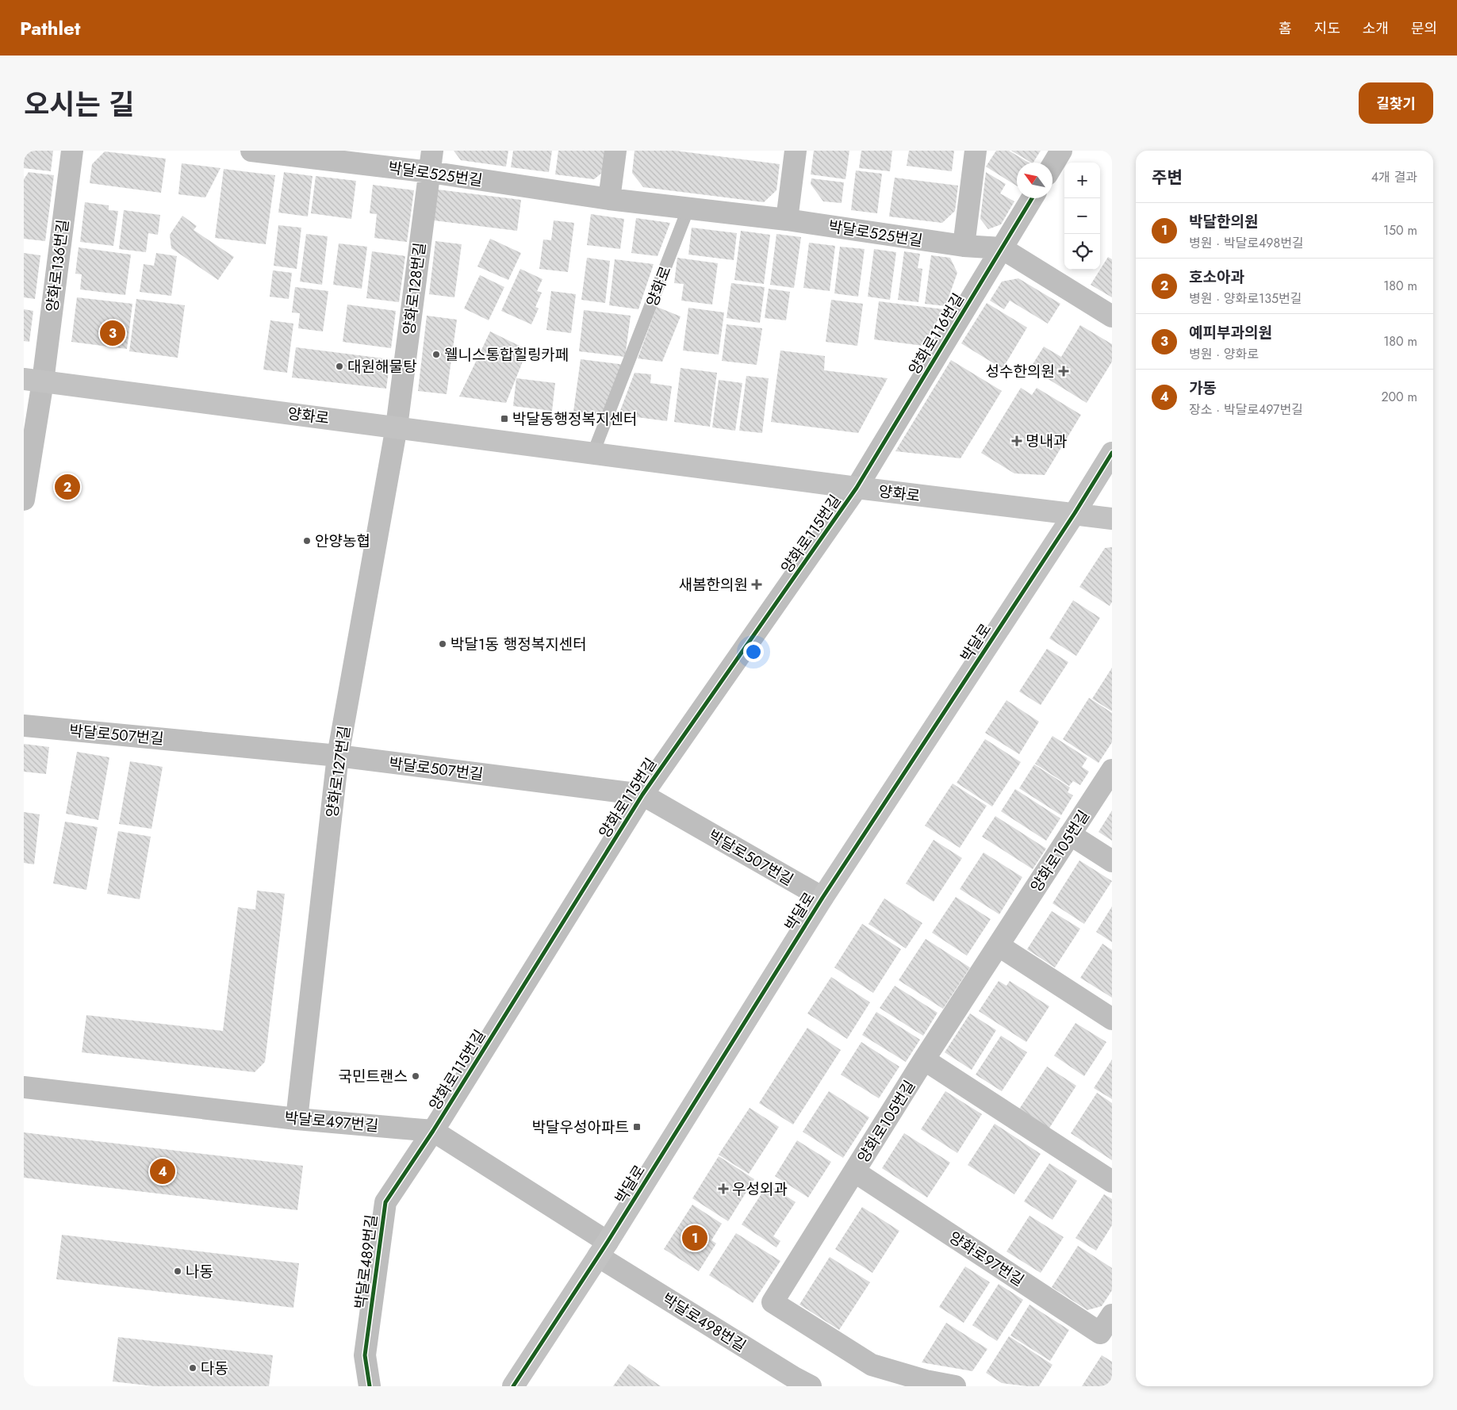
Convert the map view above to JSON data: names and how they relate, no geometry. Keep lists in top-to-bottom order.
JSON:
{
  "streets": {
    "street": [
      "박달로525번길",
      "양화로136번길",
      "양화로",
      "양화로128번길",
      "양화로116번길",
      "양화로115번길",
      "박달로",
      "박달로507번길",
      "양화로127번길",
      "양화로105번길",
      "박달로497번길",
      "양화로97번길",
      "박달로489번길",
      "박달로498번길"
    ]
  },
  "crossings": [
    ["박달로525번길", "양화로"],
    ["박달로525번길", "양화로128번길"],
    ["박달로525번길", "양화로116번길"],
    ["양화로136번길", "양화로"],
    ["양화로", "양화로128번길"],
    ["양화로", "양화로116번길"],
    ["양화로", "양화로115번길"],
    ["양화로", "박달로"],
    ["양화로", "양화로127번길"],
    ["양화로128번길", "양화로127번길"],
    ["양화로116번길", "양화로115번길"],
    ["양화로115번길", "박달로507번길"],
    ["양화로115번길", "박달로497번길"],
    ["양화로115번길", "박달로489번길"],
    ["박달로", "박달로507번길"],
    ["박달로", "박달로497번길"],
    ["박달로", "박달로498번길"],
    ["박달로507번길", "양화로127번길"],
    ["양화로127번길", "박달로497번길"],
    ["양화로105번길", "양화로97번길"],
    ["박달로497번길", "박달로489번길"],
    ["박달로497번길", "박달로498번길"]
  ],
  "places": {
    "other": [
      "웰니스통합힐링카페",
      "대원해물탕",
      "안양농협",
      "박달1동 행정복지센터",
      "국민트랜스",
      "나동",
      "다동"
    ],
    "health": [
      "성수한의원",
      "명내과",
      "새봄한의원",
      "우성외과"
    ],
    "transit": ["박달동행정복지센터", "박달우성아파트"]
  },
  "north": "top left",
  "page": {
    "header": "Pathlet",
    "nav": [
      "홈",
      "지도",
      "소개",
      "문의"
    ],
    "title": "오시는 길",
    "buttons": "길찾기",
    "heading": ["주변", "4개 결과"],
    "map_buttons": ["+", "−"],
    "list": [
      {
        "mark": "1",
        "name": "박달한의원",
        "note": "병원 · 박달로498번길",
        "value": "150 m"
      },
      {
        "mark": "2",
        "name": "호소아과",
        "note": "병원 · 양화로135번길",
        "value": "180 m"
      },
      {
        "mark": "3",
        "name": "예피부과의원",
        "note": "병원 · 양화로",
        "value": "180 m"
      },
      {
        "mark": "4",
        "name": "가동",
        "note": "장소 · 박달로497번길",
        "value": "200 m"
      }
    ],
    "pins": [
      "3",
      "2",
      "4",
      "1"
    ]
  }
}
